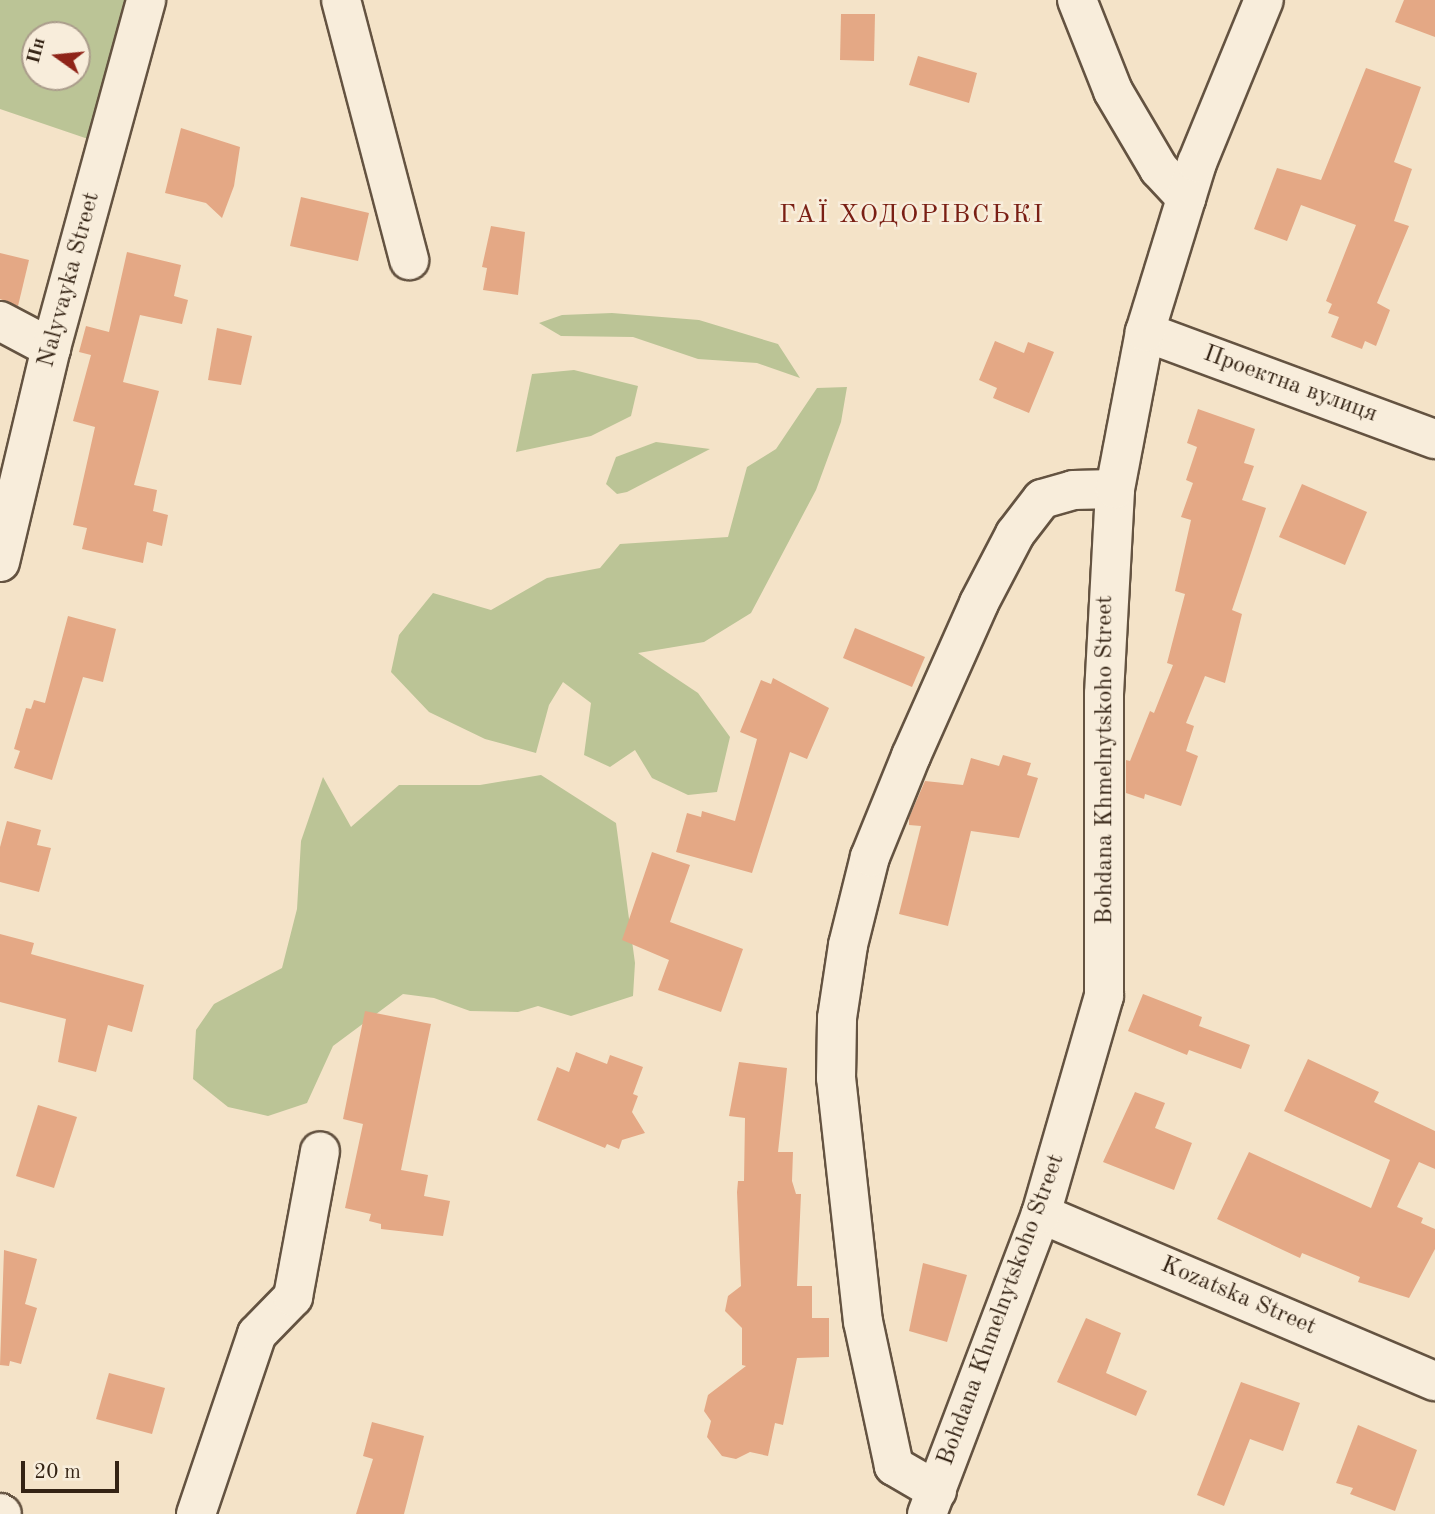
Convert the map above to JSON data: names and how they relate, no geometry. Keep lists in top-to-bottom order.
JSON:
{
  "streets": {
    "street": [
      "Nalyvayka Street",
      "Проектна вулиця",
      "Bohdana Khmelnytskoho Street",
      "Kozatska Street"
    ]
  },
  "crossings": [
    ["Проектна вулиця", "Bohdana Khmelnytskoho Street"],
    ["Bohdana Khmelnytskoho Street", "Kozatska Street"]
  ],
  "districts": ["ГАЇ ХОДОРІВСЬКІ"],
  "scale_bar": "20 m",
  "north": "left"
}
